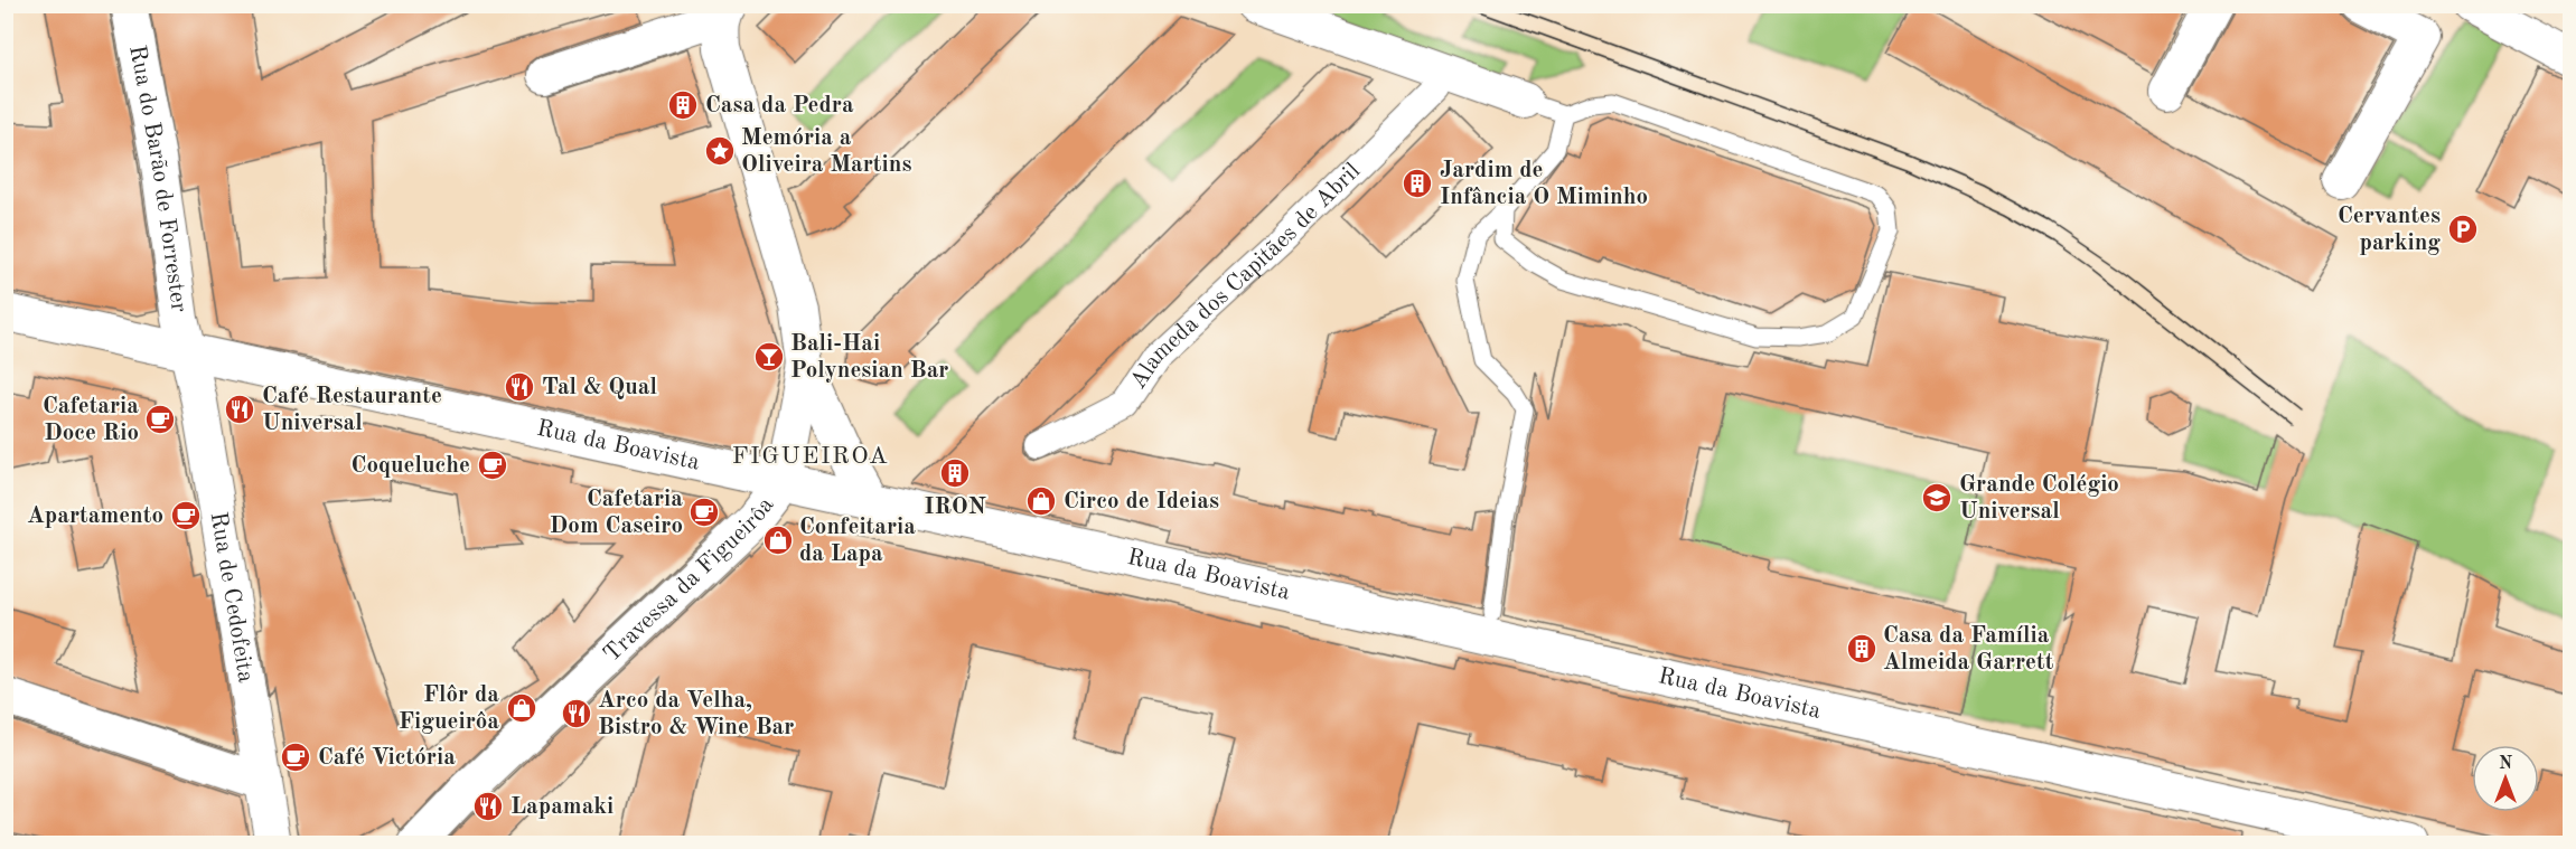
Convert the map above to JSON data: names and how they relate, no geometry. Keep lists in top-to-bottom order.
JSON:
{
  "streets": {
    "main road": ["Rua da Boavista"],
    "street": [
      "Rua do Barão de Forrester",
      "Alameda dos Capitães de Abril",
      "Travessa da Figueirôa",
      "Rua de Cedofeita"
    ]
  },
  "crossings": [
    ["Rua do Barão de Forrester", "Rua da Boavista"],
    ["Rua do Barão de Forrester", "Rua de Cedofeita"],
    ["Rua da Boavista", "Travessa da Figueirôa"],
    ["Rua da Boavista", "Rua de Cedofeita"]
  ],
  "districts": ["FIGUEIROA"],
  "places": {
    "building": [
      "Casa da Pedra",
      "Jardim de Infância O Miminho",
      "IRON",
      "Casa da Família Almeida Garrett"
    ],
    "place": ["Memória a Oliveira Martins"],
    "parking": ["Cervantes parking"],
    "bar": ["Bali-Hai Polynesian Bar"],
    "restaurant": [
      "Tal & Qual",
      "Café Restaurante Universal",
      "Arco da Velha, Bistro & Wine Bar",
      "Lapamaki"
    ],
    "cafe": [
      "Cafetaria Doce Rio",
      "Coqueluche",
      "Cafetaria Dom Caseiro",
      "Apartamento",
      "Café Victória"
    ],
    "school or university": ["Grande Colégio Universal"],
    "shop": ["Circo de Ideias", "Confeitaria da Lapa", "Flôr da Figueirôa"]
  },
  "north": "top"
}
